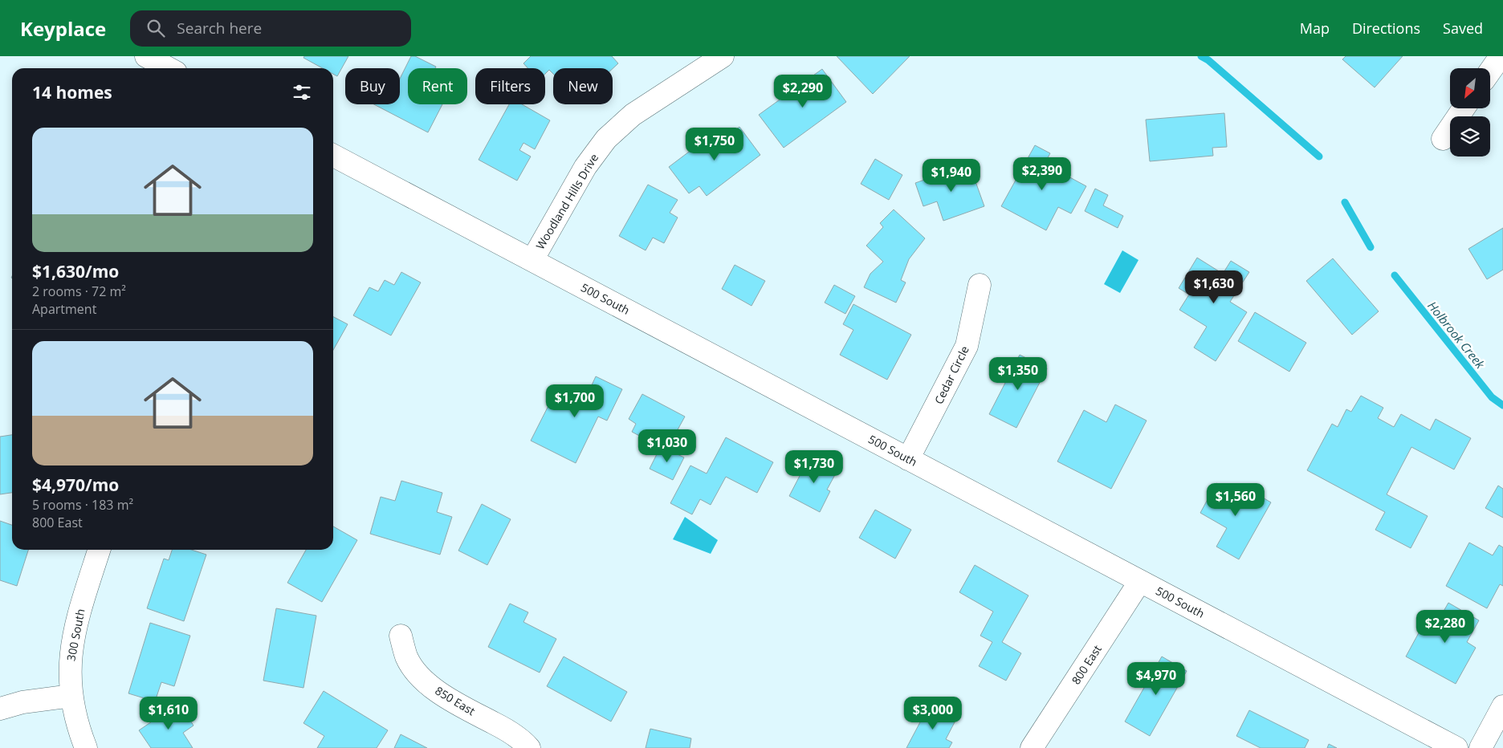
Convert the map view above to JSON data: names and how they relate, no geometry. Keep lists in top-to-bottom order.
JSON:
{
  "streets": {
    "street": [
      "Woodland Hills Drive",
      "500 South",
      "Cedar Circle",
      "300 South",
      "800 East",
      "850 East"
    ]
  },
  "crossings": [
    ["Woodland Hills Drive", "500 South"],
    ["500 South", "Cedar Circle"],
    ["500 South", "800 East"]
  ],
  "water": ["Holbrook Creek"],
  "north": "bottom left",
  "page": {
    "header": "Keyplace",
    "search": "Search here",
    "nav": ["Map", "Directions", "Saved"],
    "chip": [
      "Buy",
      "Rent",
      "Filters",
      "New"
    ],
    "heading": "14 homes",
    "price": [
      "$2,290",
      "$1,750",
      "$2,390",
      "$1,940",
      "$1,630",
      "$1,350",
      "$1,700",
      "$1,030",
      "$1,730",
      "$1,560",
      "$2,280",
      "$4,970",
      "$1,610",
      "$3,000"
    ],
    "list": [
      {
        "name": "$1,630/mo",
        "note": "2 rooms · 72 m² · Apartment"
      },
      {
        "name": "$4,970/mo",
        "note": "5 rooms · 183 m² · 800 East"
      }
    ]
  }
}
